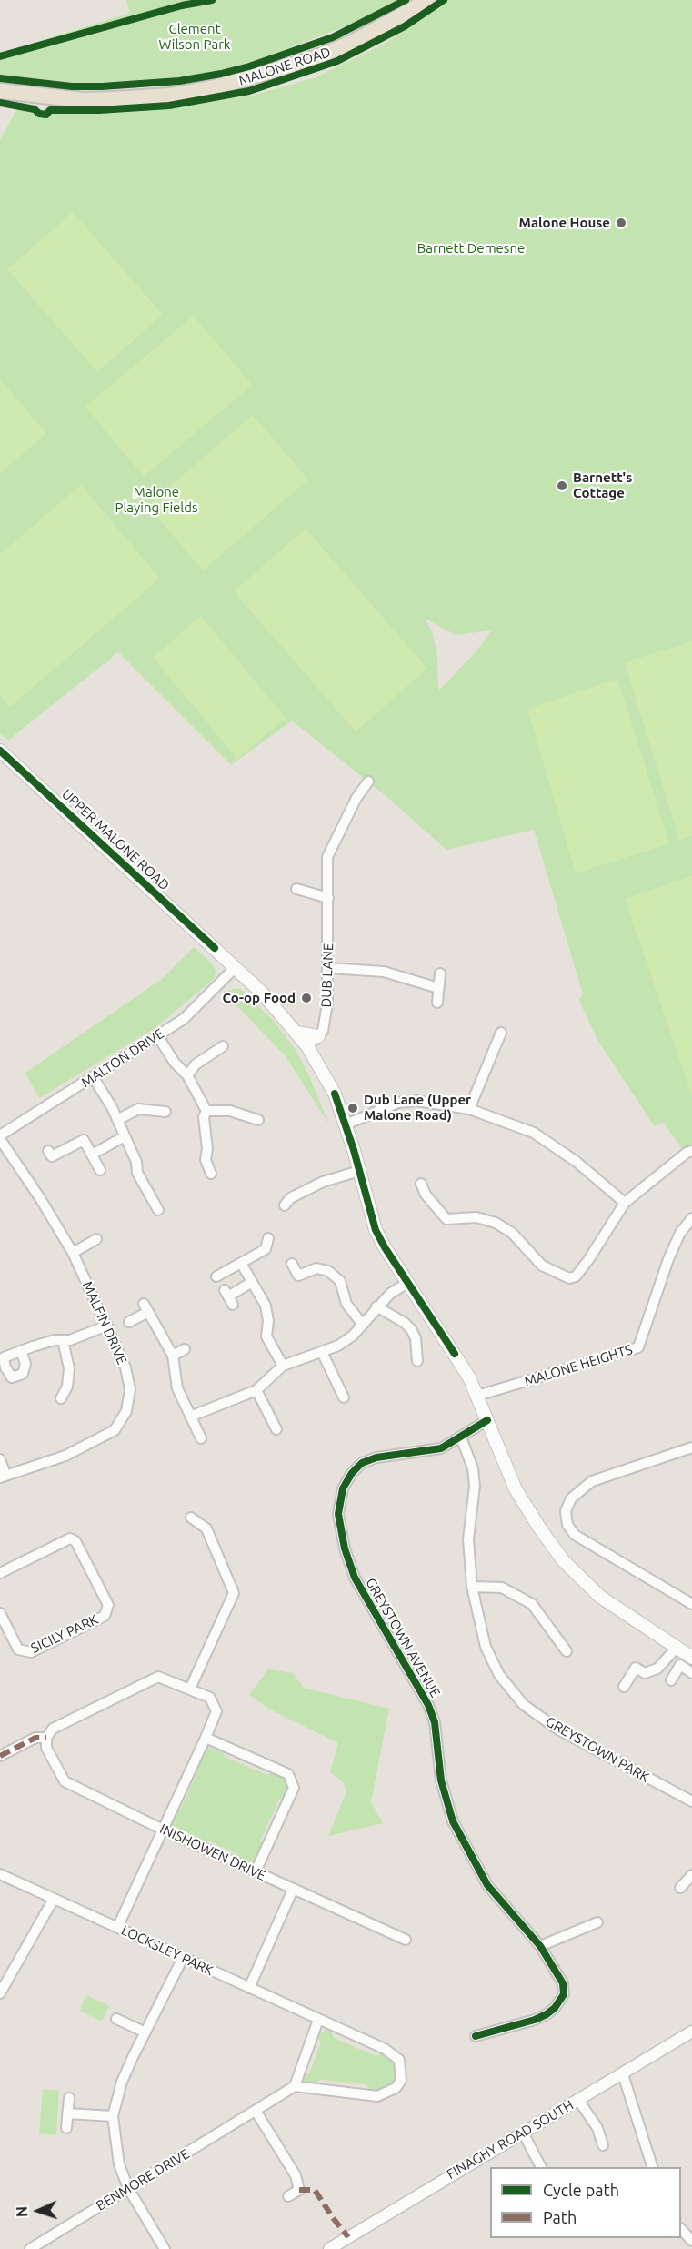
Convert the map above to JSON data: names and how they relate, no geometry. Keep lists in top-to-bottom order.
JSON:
{
  "streets": {
    "highway": ["MALONE ROAD"],
    "main road": ["UPPER MALONE ROAD"],
    "street": [
      "DUB LANE",
      "MALTON DRIVE",
      "MALFIN DRIVE",
      "MALONE HEIGHTS",
      "SICILY PARK",
      "GREYSTOWN AVENUE",
      "GREYSTOWN PARK",
      "INISHOWEN DRIVE",
      "LOCKSLEY PARK",
      "FINAGHY ROAD SOUTH",
      "BENMORE DRIVE"
    ]
  },
  "crossings": [
    ["UPPER MALONE ROAD", "DUB LANE"],
    ["UPPER MALONE ROAD", "MALTON DRIVE"],
    ["UPPER MALONE ROAD", "MALONE HEIGHTS"],
    ["UPPER MALONE ROAD", "GREYSTOWN AVENUE"],
    ["MALTON DRIVE", "MALFIN DRIVE"],
    ["GREYSTOWN AVENUE", "GREYSTOWN PARK"],
    ["LOCKSLEY PARK", "BENMORE DRIVE"]
  ],
  "parks": ["Clement Wilson Park", "Barnett Demesne", "Malone Playing Fields"],
  "places": [
    "Malone House",
    "Barnett's Cottage",
    "Co-op Food",
    "Dub Lane (Upper Malone Road)"
  ],
  "legend": ["Cycle path", "Path"],
  "north": "left"
}
